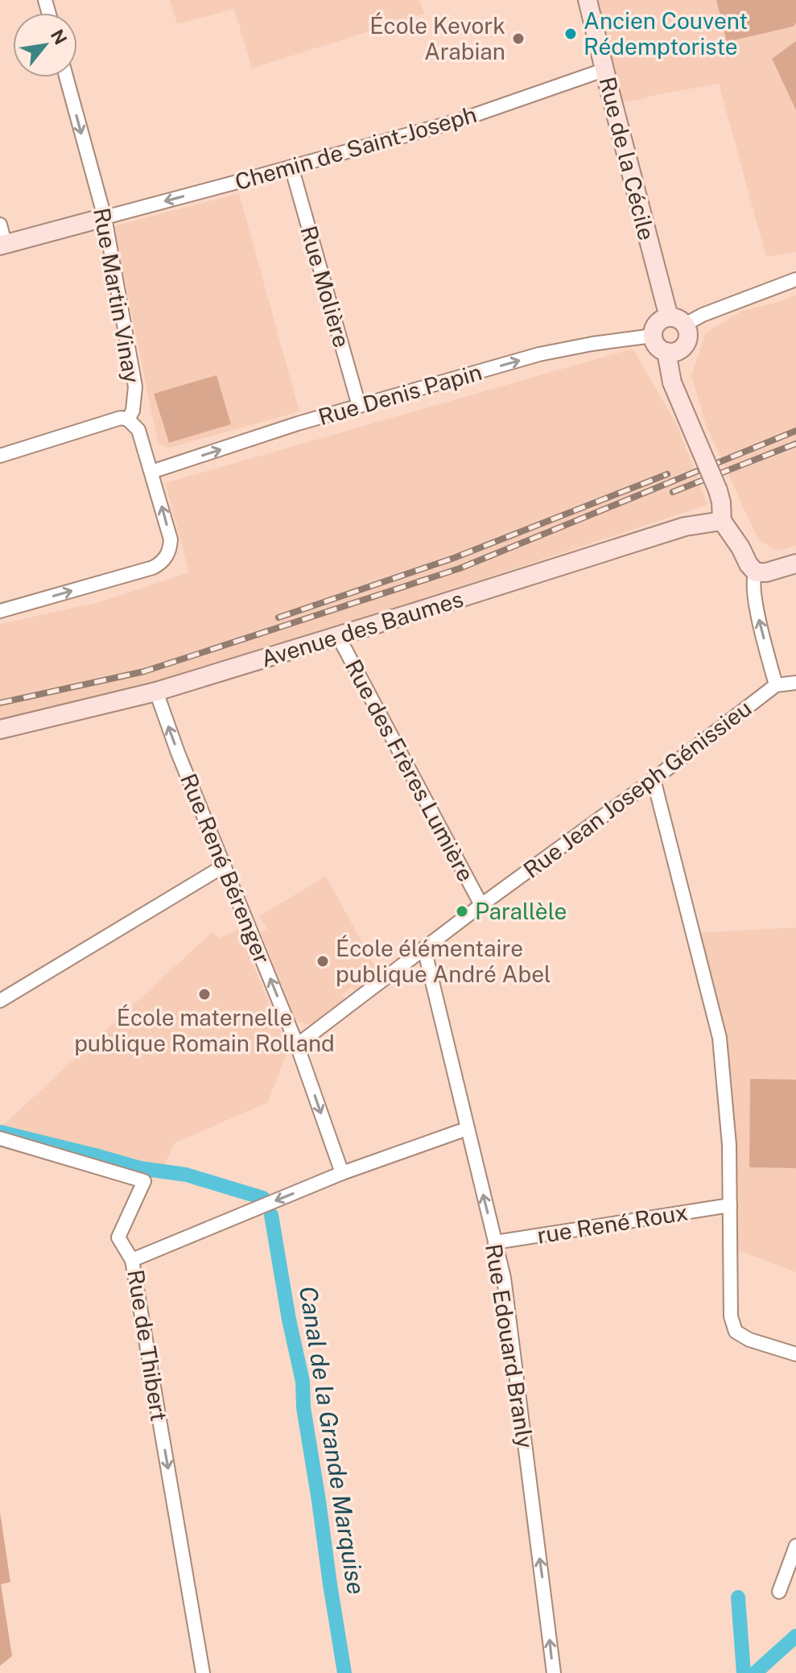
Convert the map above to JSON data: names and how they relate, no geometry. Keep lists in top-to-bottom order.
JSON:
{
  "streets": {
    "street": [
      "Chemin de Saint-Joseph",
      "Rue de la Cécile",
      "Rue Molière",
      "Rue Martin Vinay",
      "Rue Denis Papin",
      "Avenue des Baumes",
      "Rue des Frères Lumière",
      "Rue Jean Joseph Génissieu",
      "Rue René Bérenger",
      "rue René Roux",
      "Rue de Thibert",
      "Rue Edouard Branly"
    ]
  },
  "crossings": [
    ["Chemin de Saint-Joseph", "Rue de la Cécile"],
    ["Chemin de Saint-Joseph", "Rue Molière"],
    ["Chemin de Saint-Joseph", "Rue Martin Vinay"],
    ["Rue de la Cécile", "Rue Denis Papin"],
    ["Rue Molière", "Rue Denis Papin"],
    ["Avenue des Baumes", "Rue des Frères Lumière"],
    ["Avenue des Baumes", "Rue René Bérenger"],
    ["Rue des Frères Lumière", "Rue Jean Joseph Génissieu"],
    ["Rue Jean Joseph Génissieu", "Rue René Bérenger"],
    ["Rue Jean Joseph Génissieu", "Rue Edouard Branly"],
    ["rue René Roux", "Rue Edouard Branly"],
    ["Rue de Thibert", "Rue Edouard Branly"]
  ],
  "one_way": [
    "Chemin de Saint-Joseph",
    "Rue Martin Vinay",
    "Rue Denis Papin",
    "Rue René Bérenger",
    "Rue de Thibert",
    "Rue Edouard Branly"
  ],
  "water": ["Canal de la Grande Marquise"],
  "places": [
    "Ancien Couvent Rédemptoriste",
    "École Kevork Arabian",
    "Parallèle",
    "École élémentaire publique André Abel",
    "École maternelle publique Romain Rolland"
  ],
  "north": "top right"
}
